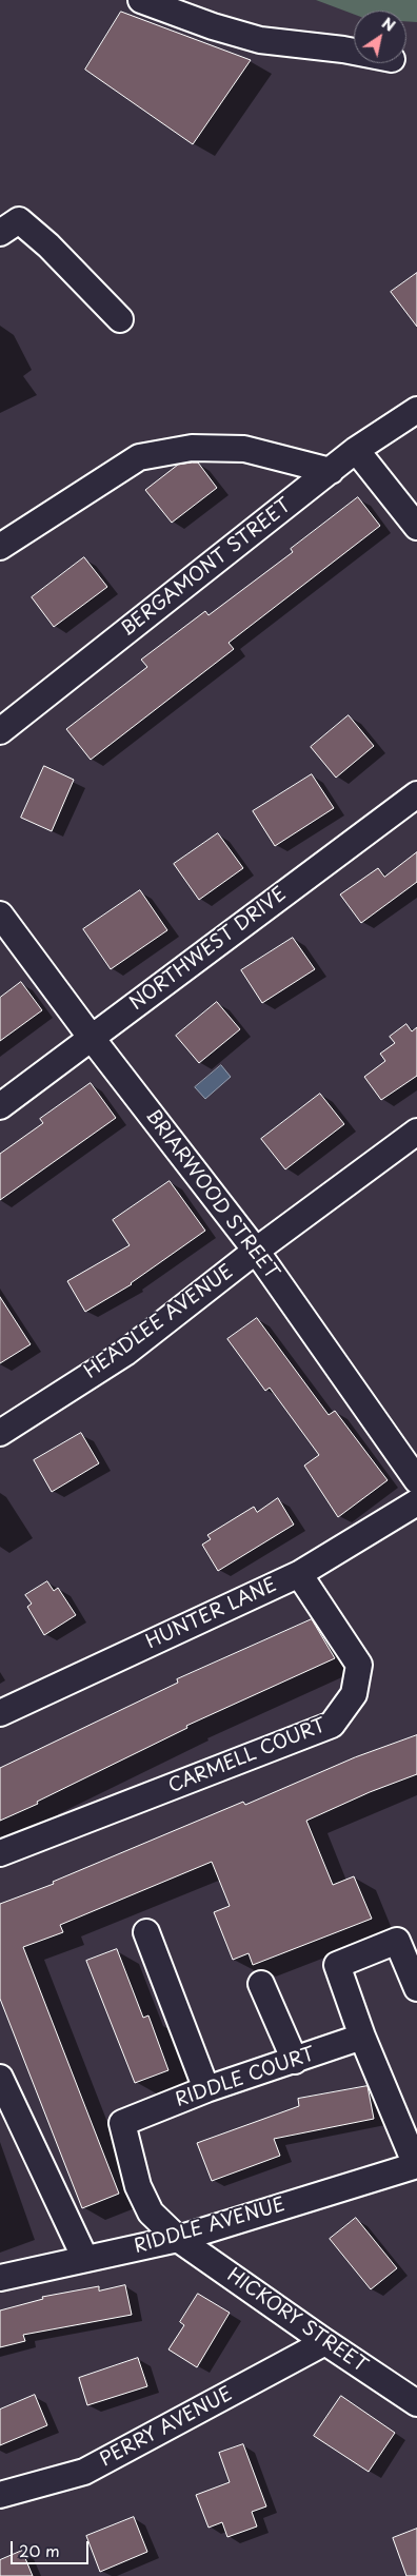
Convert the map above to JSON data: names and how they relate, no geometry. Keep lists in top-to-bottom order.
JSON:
{
  "streets": {
    "street": [
      "BERGAMONT STREET",
      "NORTHWEST DRIVE",
      "BRIARWOOD STREET",
      "HEADLEE AVENUE",
      "HUNTER LANE",
      "CARMELL COURT",
      "RIDDLE COURT",
      "RIDDLE AVENUE",
      "HICKORY STREET",
      "PERRY AVENUE"
    ]
  },
  "crossings": [
    ["NORTHWEST DRIVE", "BRIARWOOD STREET"],
    ["BRIARWOOD STREET", "HEADLEE AVENUE"],
    ["HUNTER LANE", "CARMELL COURT"],
    ["RIDDLE COURT", "RIDDLE AVENUE"],
    ["RIDDLE COURT", "HICKORY STREET"],
    ["RIDDLE AVENUE", "HICKORY STREET"],
    ["HICKORY STREET", "PERRY AVENUE"]
  ],
  "scale_bar": "20 m",
  "north": "top right"
}
